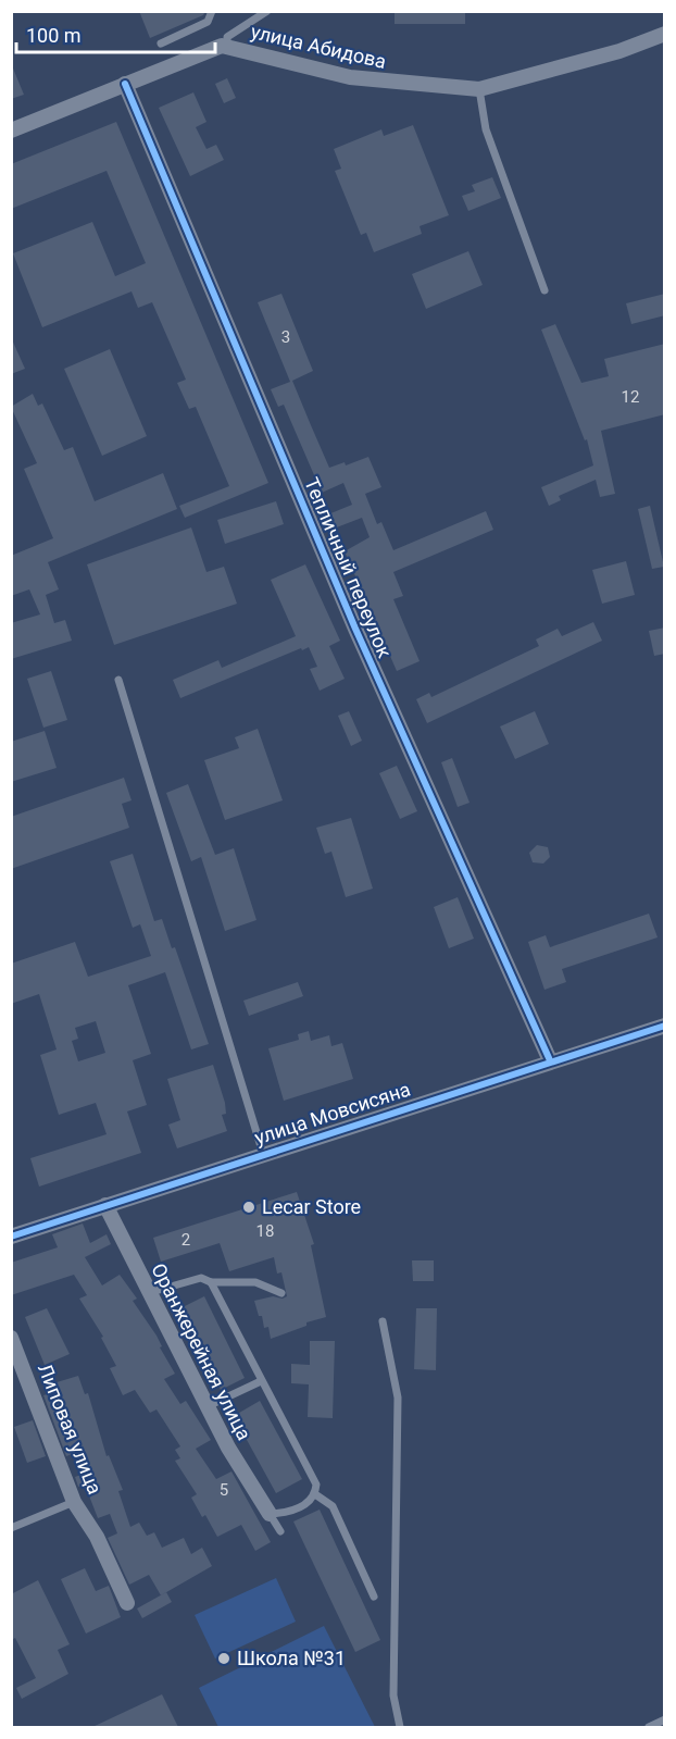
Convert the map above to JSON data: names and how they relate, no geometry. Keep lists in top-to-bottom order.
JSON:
{
  "streets": {
    "street": [
      "улица Абидова",
      "Тепличный переулок",
      "улица Мовсисяна",
      "Оранжерейная улица",
      "Липовая улица"
    ]
  },
  "crossings": [
    ["улица Абидова", "Тепличный переулок"],
    ["Тепличный переулок", "улица Мовсисяна"],
    ["улица Мовсисяна", "Оранжерейная улица"]
  ],
  "places": ["Lecar Store", "Школа №31"],
  "house_numbers": [
    "3",
    "12",
    "18",
    "2",
    "5"
  ],
  "scale_bar": "100 m"
}
